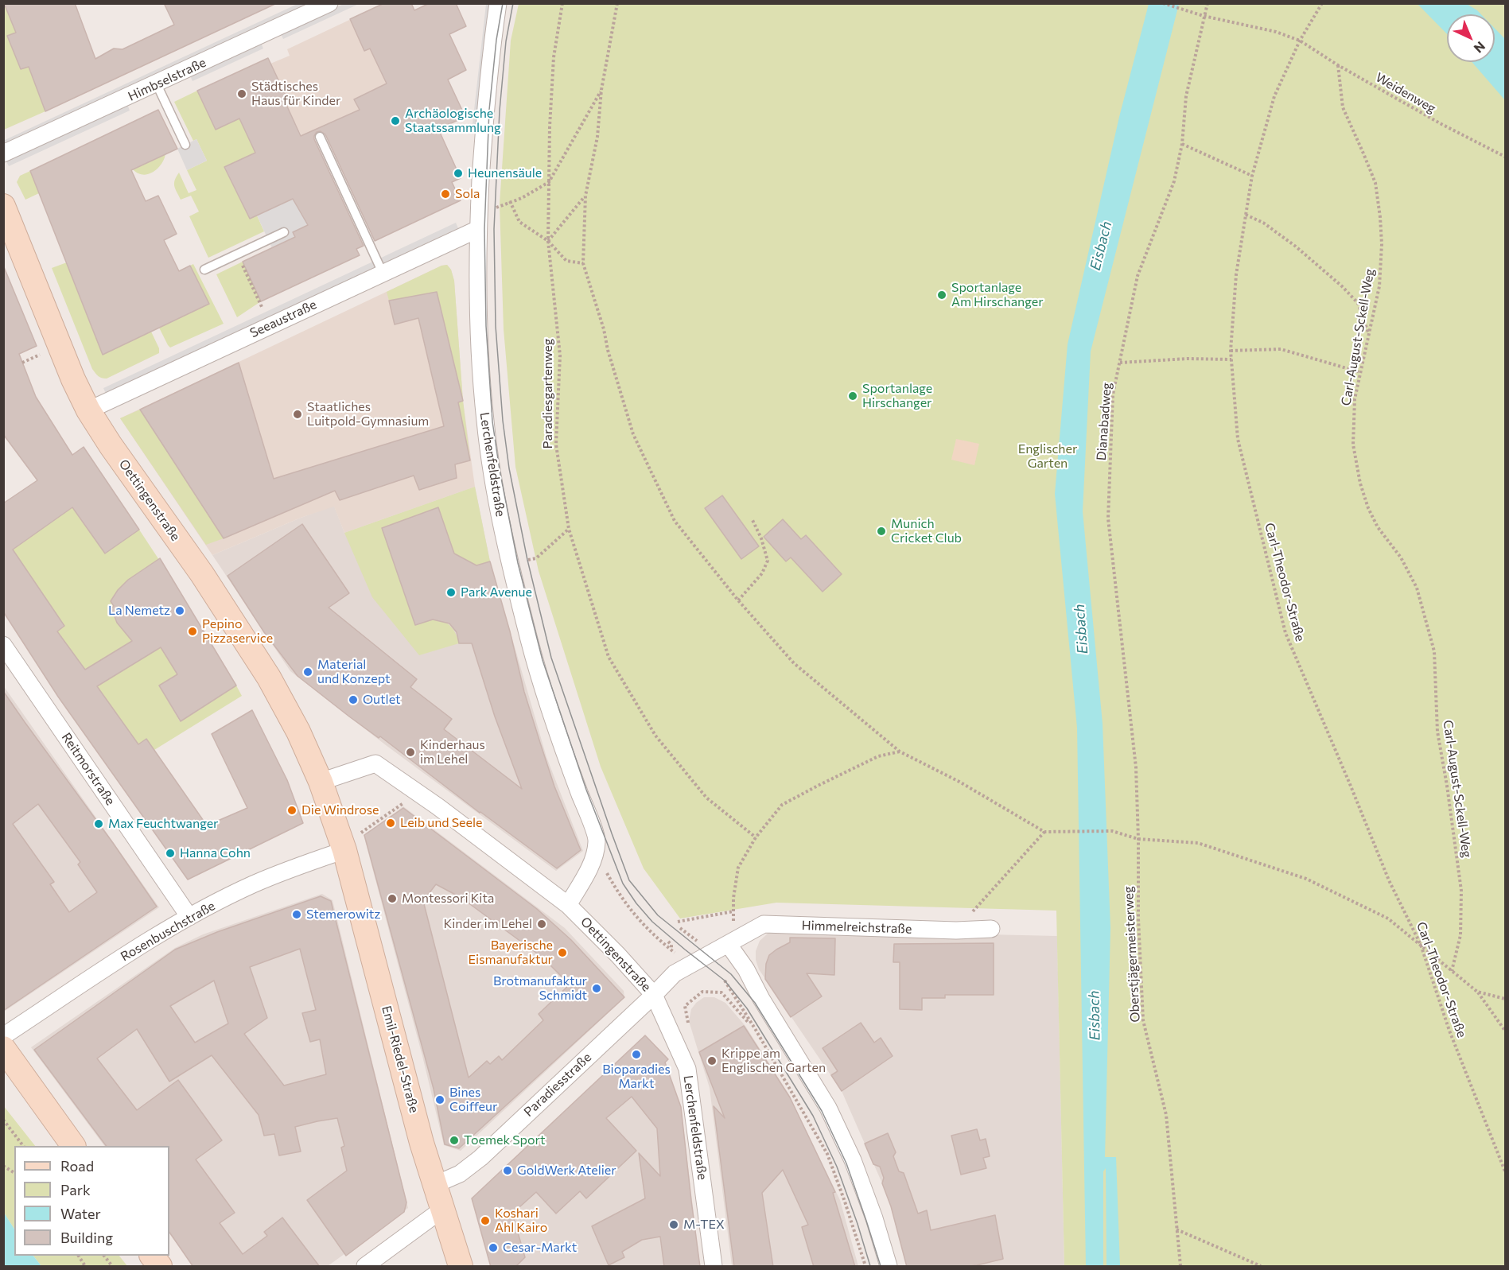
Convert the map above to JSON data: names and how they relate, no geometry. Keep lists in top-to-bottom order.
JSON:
{
  "streets": {
    "main road": ["Oettingenstraße", "Emil-Riedel-Straße"],
    "street": [
      "Himbselstraße",
      "Seeaustraße",
      "Lerchenfeldstraße",
      "Reitmorstraße",
      "Himmelreichstraße",
      "Rosenbuschstraße",
      "Paradiesstraße"
    ],
    "path": [
      "Weidenweg",
      "Carl-August-Sckell-Weg",
      "Paradiesgartenweg",
      "Dianabadweg",
      "Carl-Theodor-Straße",
      "Oberstjägermeisterweg"
    ]
  },
  "crossings": [
    ["Weidenweg", "Carl-August-Sckell-Weg"],
    ["Weidenweg", "Dianabadweg"],
    ["Weidenweg", "Carl-Theodor-Straße"],
    ["Seeaustraße", "Lerchenfeldstraße"],
    ["Seeaustraße", "Oettingenstraße"],
    ["Dianabadweg", "Oberstjägermeisterweg"],
    ["Lerchenfeldstraße", "Oettingenstraße"],
    ["Lerchenfeldstraße", "Paradiesstraße"],
    ["Oettingenstraße", "Himmelreichstraße"],
    ["Oettingenstraße", "Rosenbuschstraße"],
    ["Oettingenstraße", "Emil-Riedel-Straße"],
    ["Oettingenstraße", "Paradiesstraße"],
    ["Reitmorstraße", "Rosenbuschstraße"],
    ["Rosenbuschstraße", "Emil-Riedel-Straße"],
    ["Emil-Riedel-Straße", "Paradiesstraße"]
  ],
  "water": ["Eisbach"],
  "parks": ["Englischer Garten"],
  "places": [
    "Städtisches Haus für Kinder",
    "Archäologische Staatssammlung",
    "Heunensäule",
    "Sola",
    "Sportanlage Am Hirschanger",
    "Sportanlage Hirschanger",
    "Staatliches Luitpold-Gymnasium",
    "Munich Cricket Club",
    "Park Avenue",
    "La Nemetz",
    "Pepino Pizzaservice",
    "Material und Konzept",
    "Outlet",
    "Kinderhaus im Lehel",
    "Die Windrose",
    "Leib und Seele",
    "Max Feuchtwanger",
    "Hanna Cohn",
    "Montessori Kita",
    "Stemerowitz",
    "Kinder im Lehel",
    "Bayerische Eismanufaktur",
    "Brotmanufaktur Schmidt",
    "Bioparadies Markt",
    "Krippe am Englischen Garten",
    "Bines Coiffeur",
    "Toemek Sport",
    "GoldWerk Atelier",
    "Koshari Ahl Kairo",
    "M-TEX",
    "Cesar-Markt"
  ],
  "legend": [
    "Road",
    "Park",
    "Water",
    "Building"
  ],
  "north": "bottom right"
}
